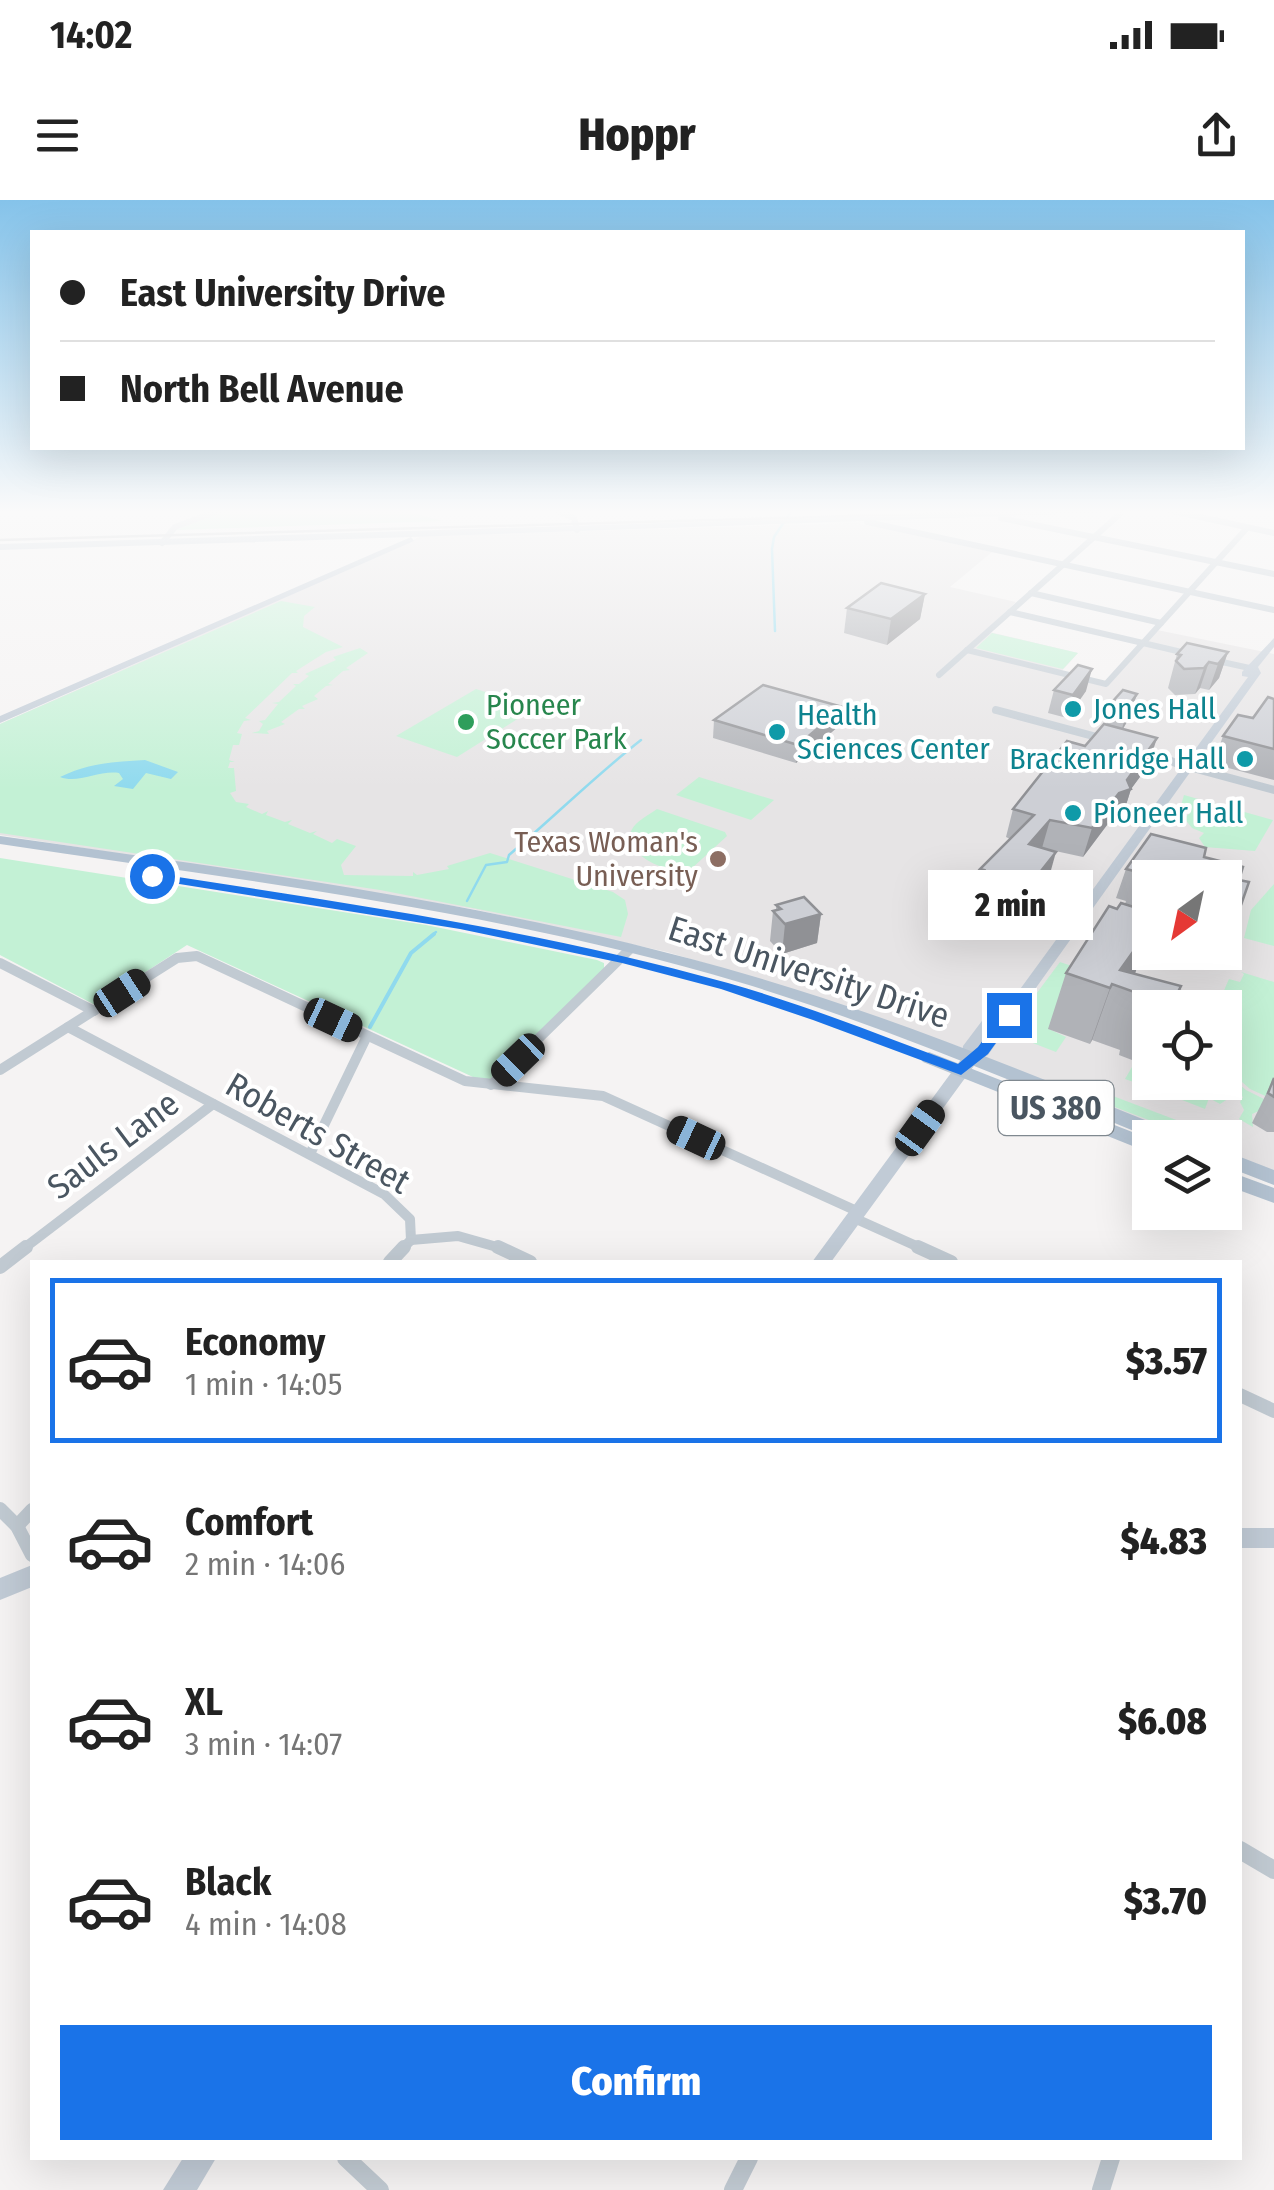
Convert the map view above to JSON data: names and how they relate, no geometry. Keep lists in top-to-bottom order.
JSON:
{
  "streets": {
    "main road": ["East University Drive", "US 380"],
    "street": ["Roberts Street", "Sauls Lane"]
  },
  "crossings": [
    ["Roberts Street", "Sauls Lane"]
  ],
  "places": [
    "Jones Hall",
    "Pioneer Soccer Park",
    "Health Sciences Center",
    "Brackenridge Hall",
    "Pioneer Hall",
    "Texas Woman's University"
  ],
  "north": "bottom left",
  "page": {
    "status": "14:02",
    "header": "Hoppr",
    "banner": ["East University Drive", "North Bell Avenue"],
    "bubble": "2 min",
    "list": [
      {
        "name": "Economy",
        "note": "1 min · 14:05",
        "value": "$3.57"
      },
      {
        "name": "Comfort",
        "note": "2 min · 14:06",
        "value": "$4.83"
      },
      {
        "name": "XL",
        "note": "3 min · 14:07",
        "value": "$6.08"
      },
      {
        "name": "Black",
        "note": "4 min · 14:08",
        "value": "$3.70"
      }
    ],
    "buttons": "Confirm"
  }
}
